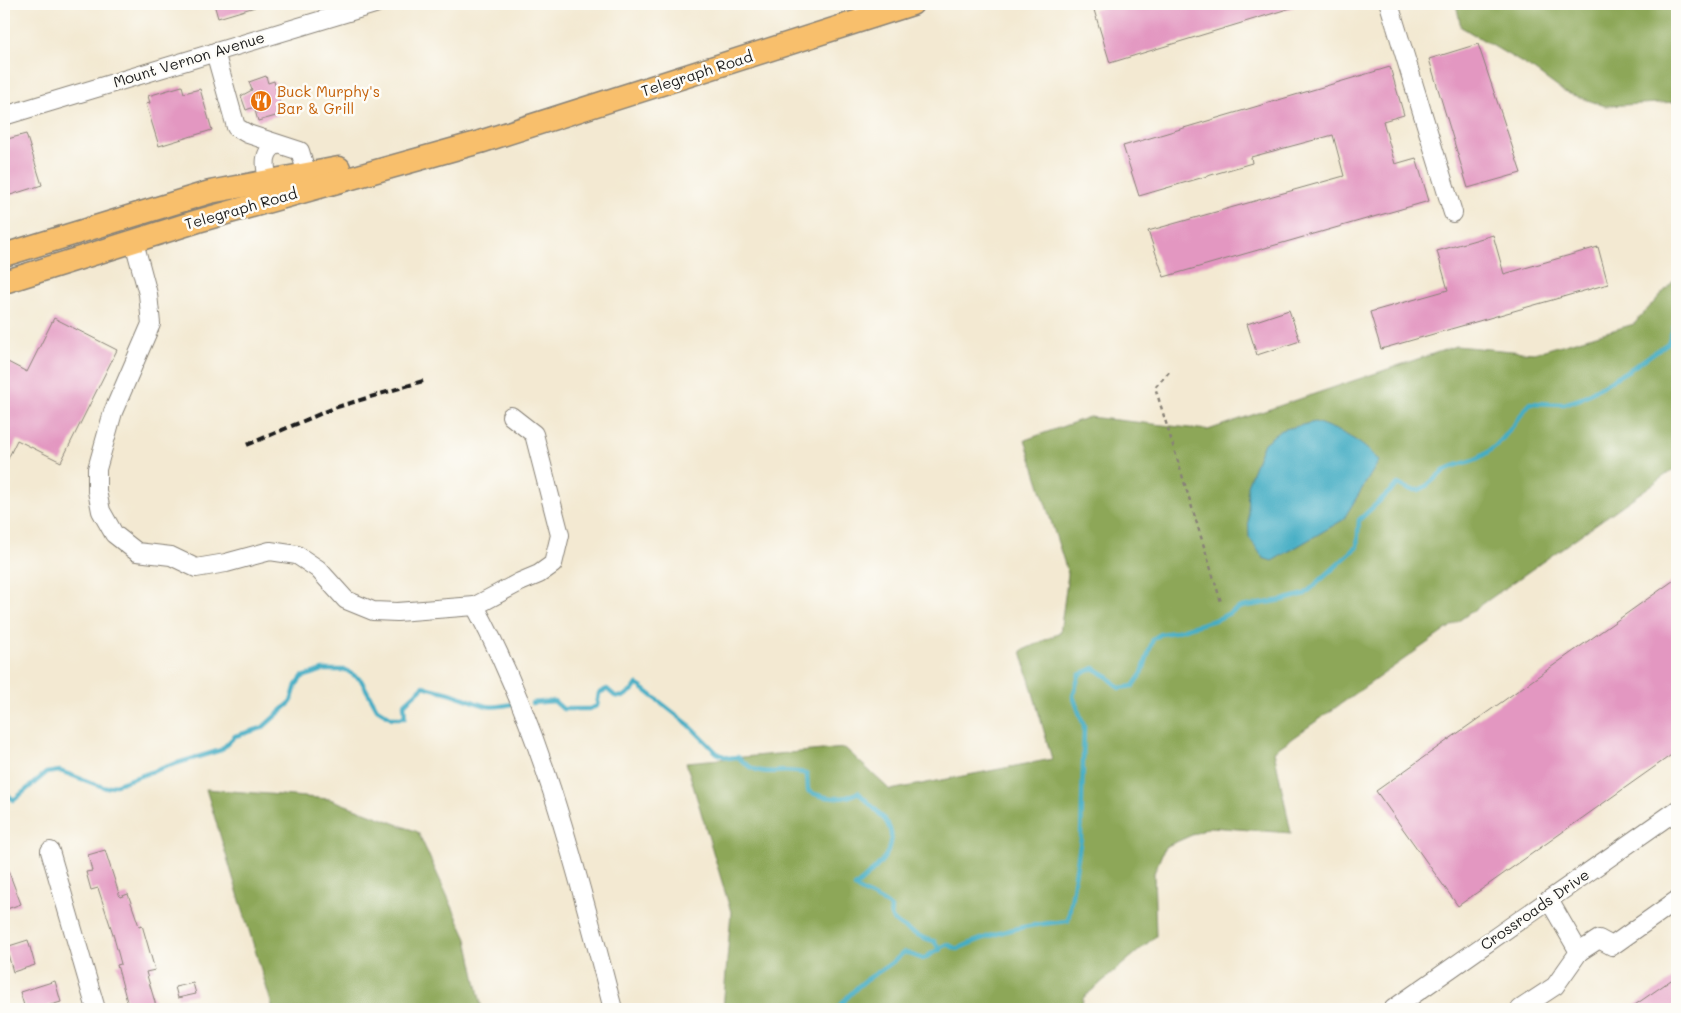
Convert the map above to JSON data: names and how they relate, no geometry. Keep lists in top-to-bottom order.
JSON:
{
  "streets": {
    "main road": ["Telegraph Road"],
    "street": ["Mount Vernon Avenue", "Crossroads Drive"]
  },
  "places": {
    "restaurant": ["Buck Murphy's Bar & Grill"]
  }
}
